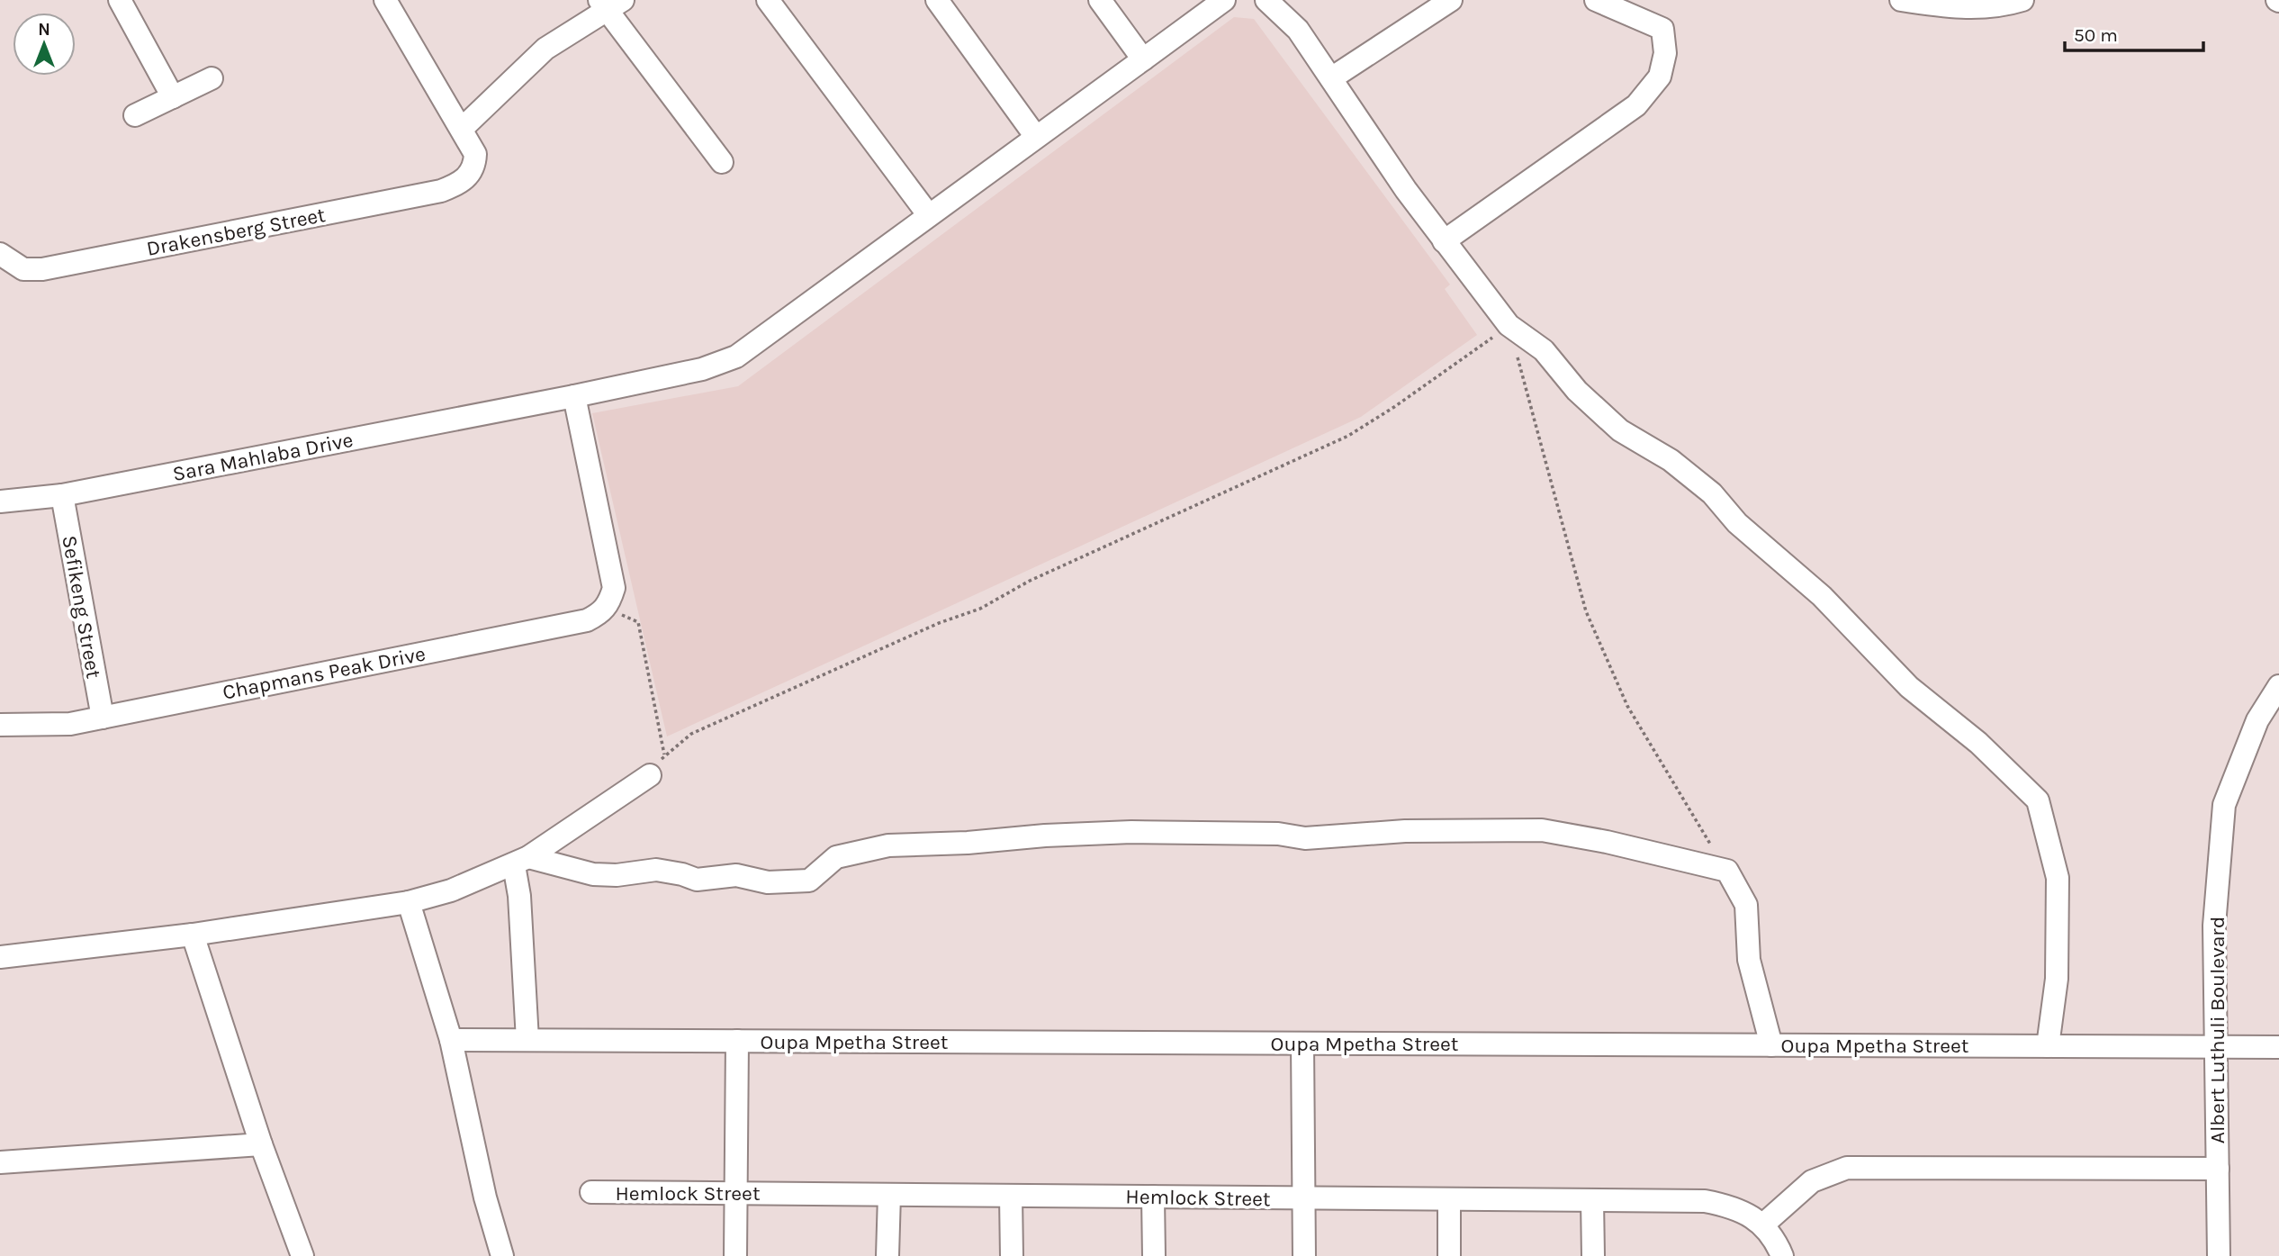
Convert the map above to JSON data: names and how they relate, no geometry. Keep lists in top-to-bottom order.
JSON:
{
  "streets": {
    "street": [
      "Drakensberg Street",
      "Sara Mahlaba Drive",
      "Sefikeng Street",
      "Chapmans Peak Drive",
      "Albert Luthuli Boulevard",
      "Oupa Mpetha Street",
      "Hemlock Street"
    ]
  },
  "crossings": [
    ["Sara Mahlaba Drive", "Sefikeng Street"],
    ["Sefikeng Street", "Chapmans Peak Drive"],
    ["Albert Luthuli Boulevard", "Oupa Mpetha Street"]
  ],
  "scale_bar": "50 m",
  "north": "top"
}
